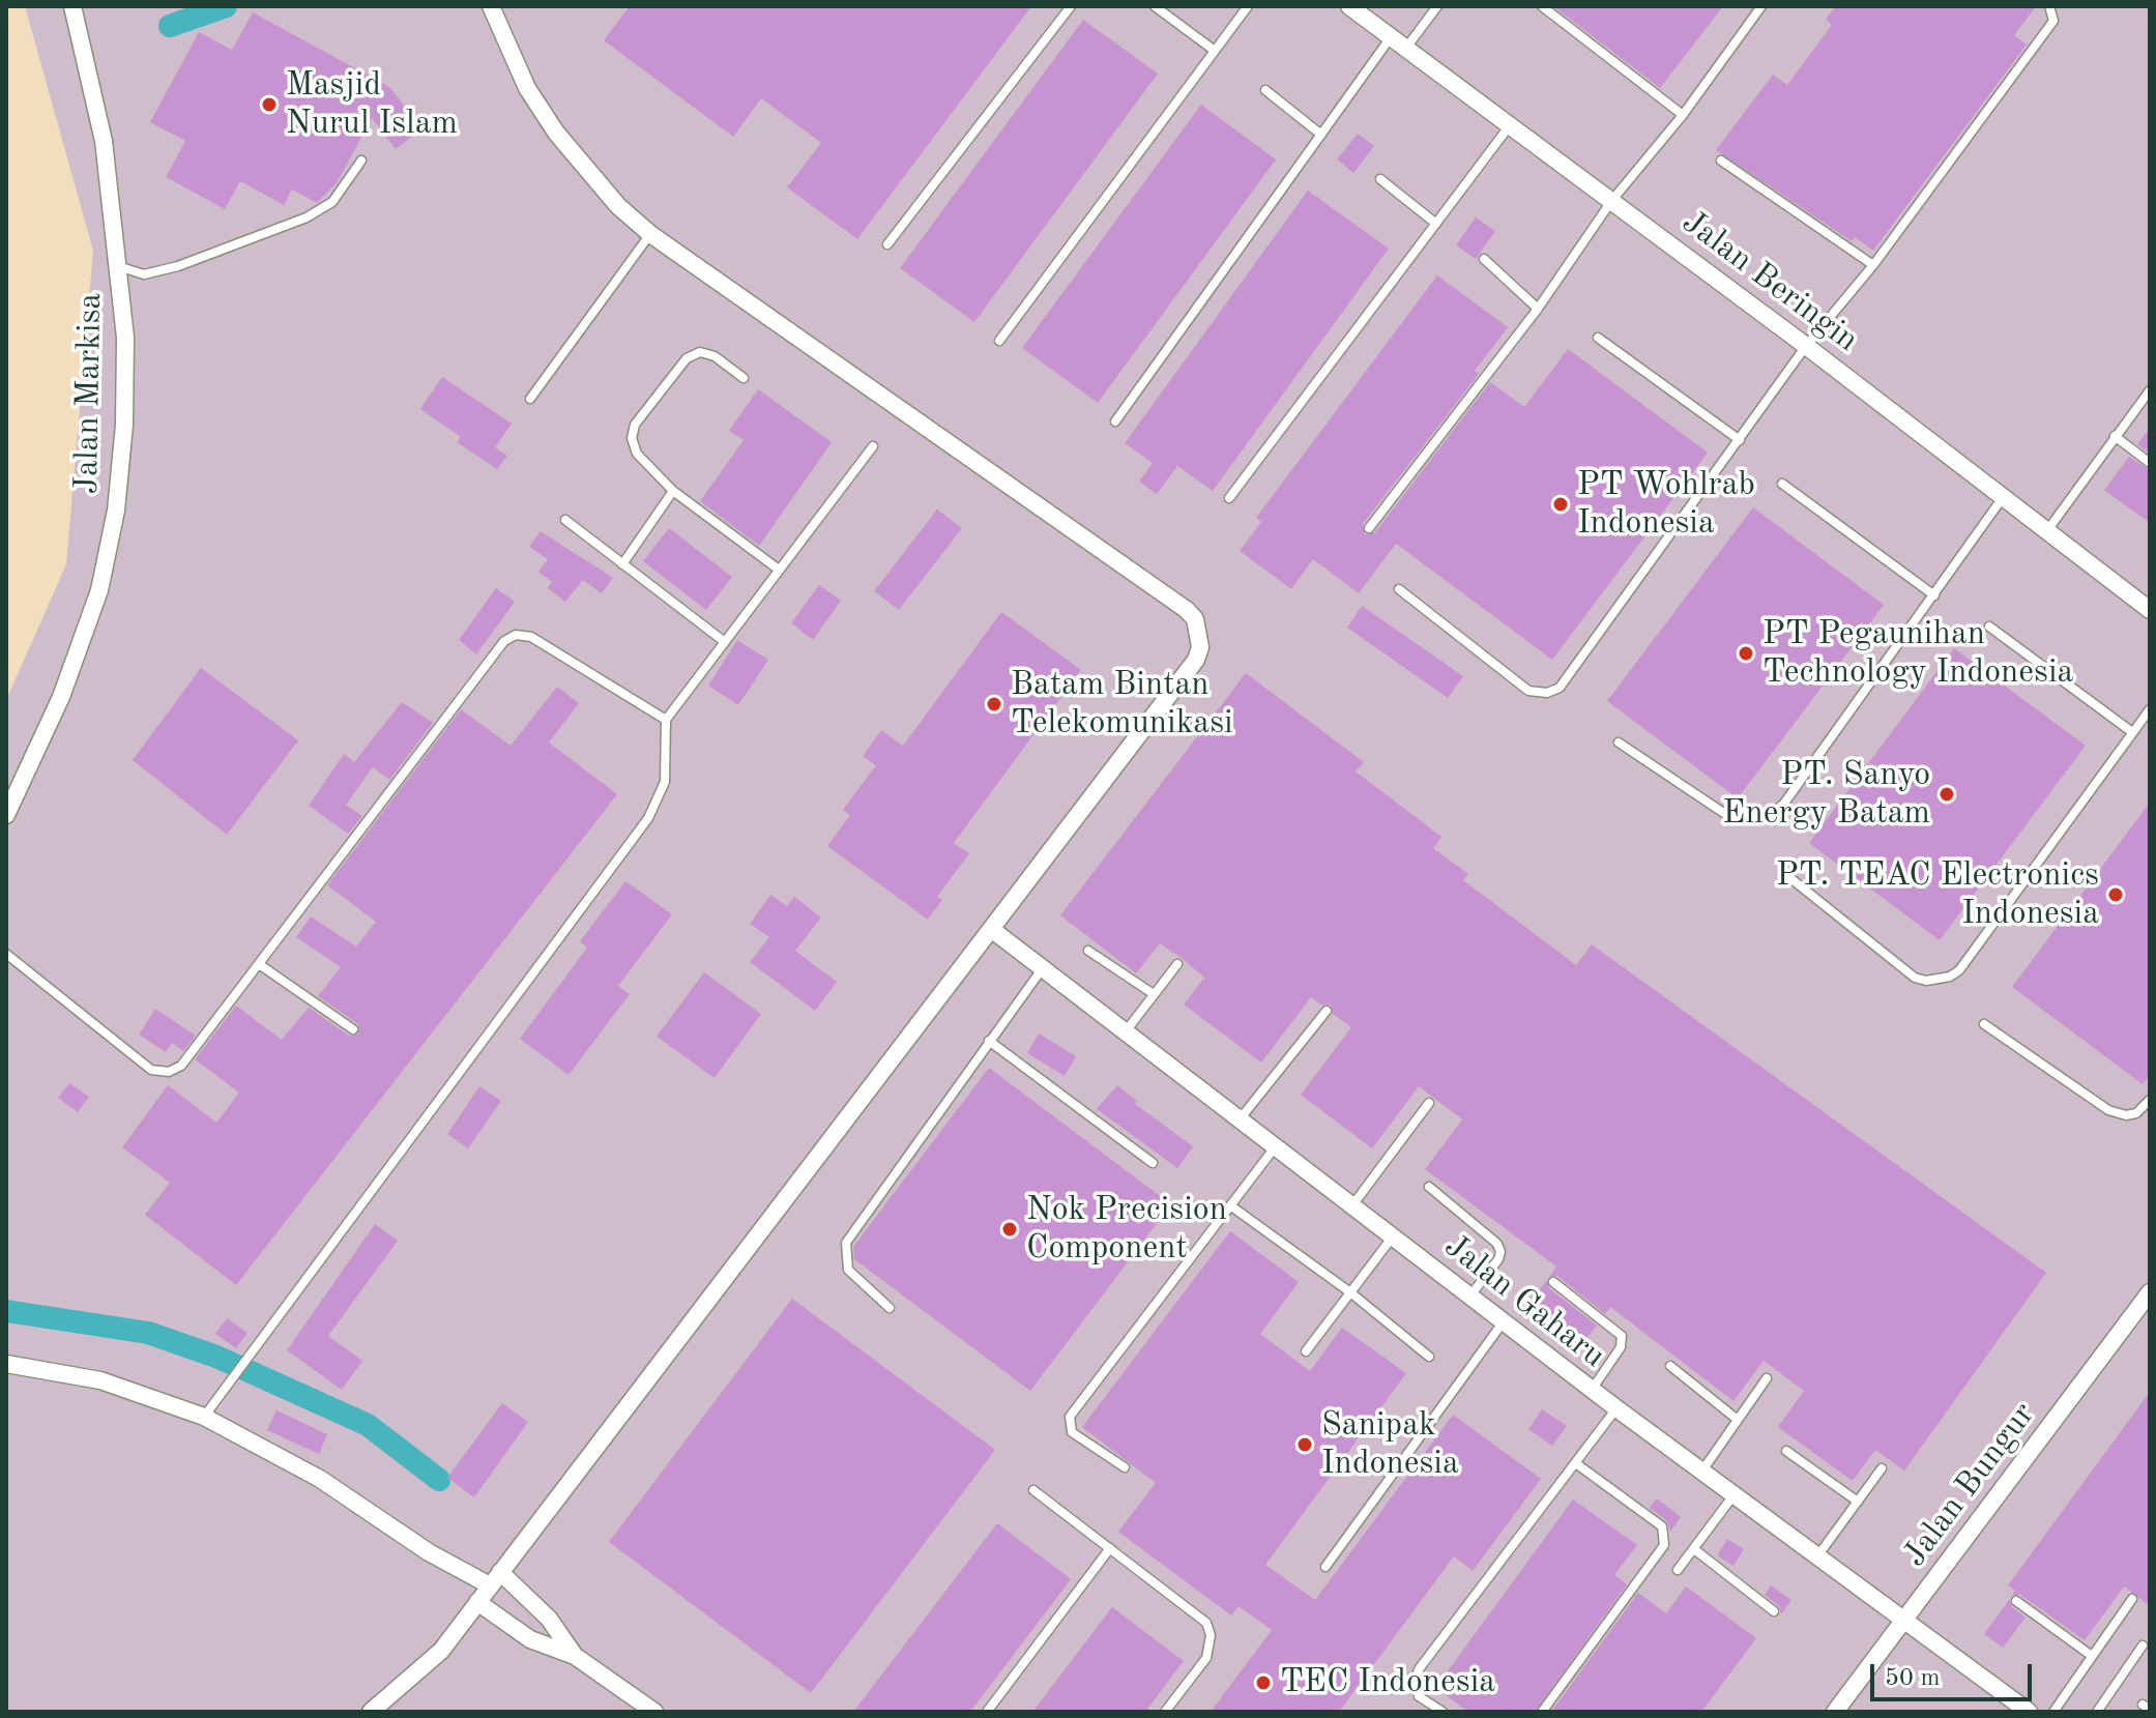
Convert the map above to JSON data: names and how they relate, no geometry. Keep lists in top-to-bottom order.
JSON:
{
  "streets": {
    "street": [
      "Jalan Beringin",
      "Jalan Markisa",
      "Jalan Gaharu",
      "Jalan Bungur"
    ]
  },
  "crossings": [
    ["Jalan Gaharu", "Jalan Bungur"]
  ],
  "places": [
    "Masjid Nurul Islam",
    "PT Wohlrab Indonesia",
    "PT Pegaunihan Technology Indonesia",
    "Batam Bintan Telekomunikasi",
    "PT. Sanyo Energy Batam",
    "PT. TEAC Electronics Indonesia",
    "Nok Precision Component",
    "Sanipak Indonesia",
    "TEC Indonesia"
  ],
  "scale_bar": "50 m"
}
